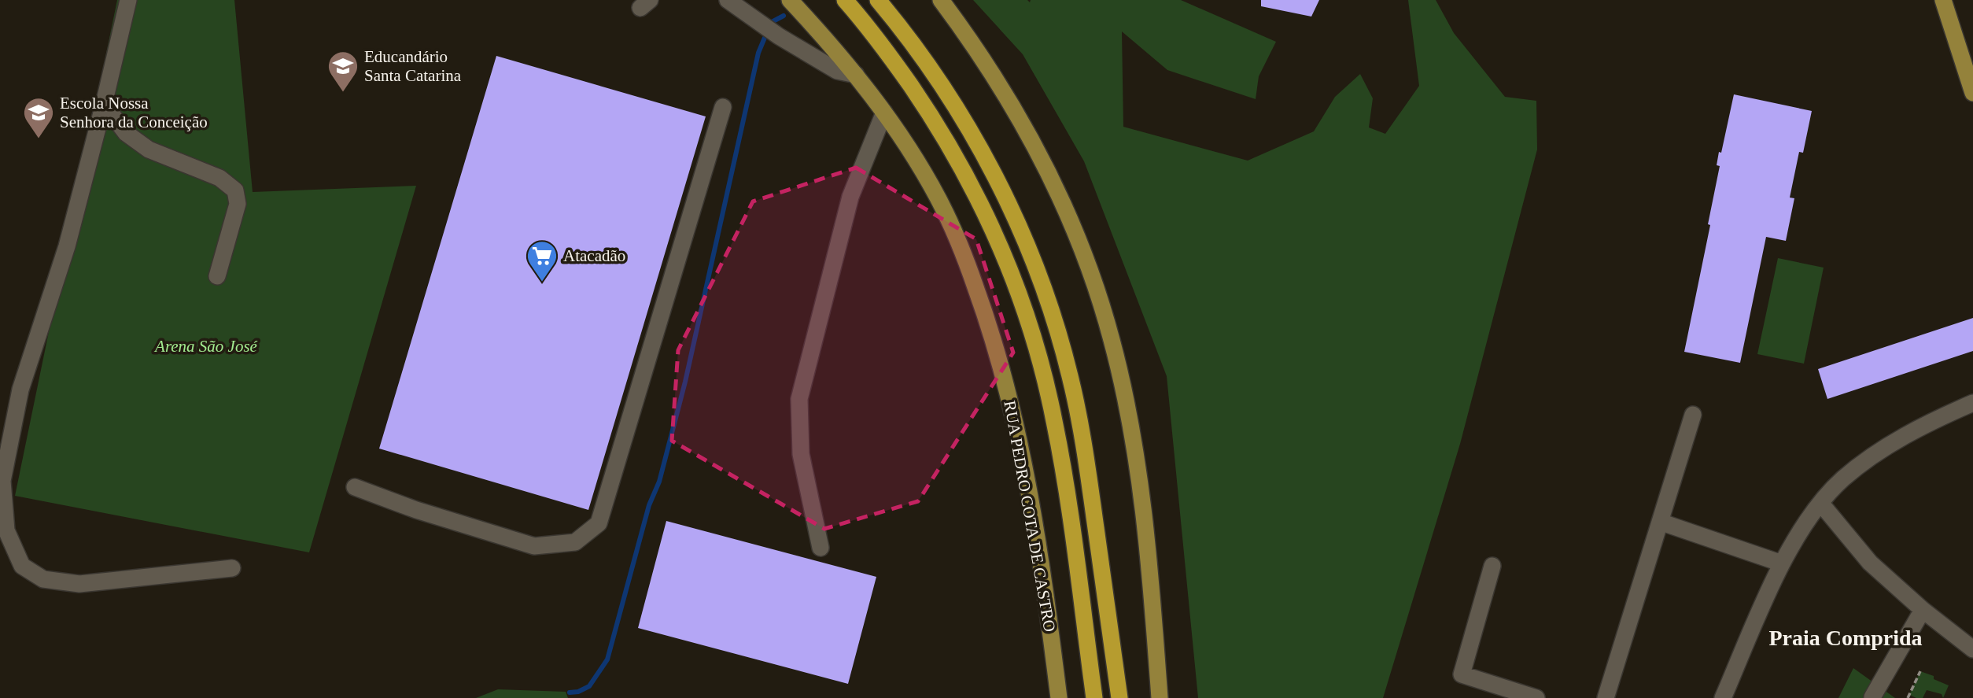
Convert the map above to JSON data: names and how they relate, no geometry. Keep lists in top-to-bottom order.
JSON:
{
  "streets": {
    "main road": ["RUA PEDRO COTA DE CASTRO"]
  },
  "districts": ["Praia Comprida"],
  "parks": ["Arena São José"],
  "places": {
    "school or university": ["Educandário Santa Catarina", "Escola Nossa Senhora da Conceição"],
    "supermarket": ["Atacadão"]
  }
}
